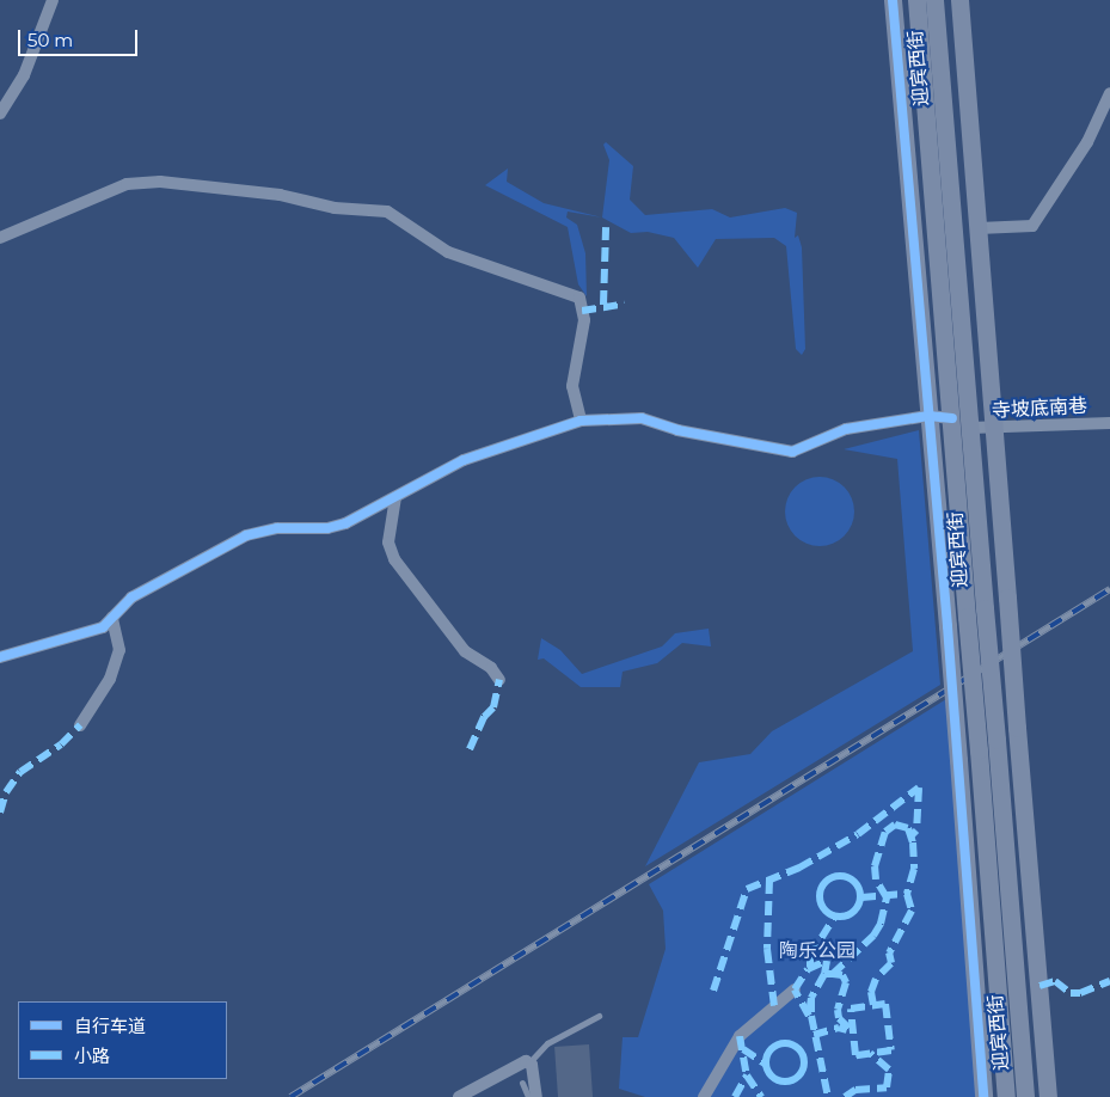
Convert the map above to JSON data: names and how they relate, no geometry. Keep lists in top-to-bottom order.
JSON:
{
  "streets": {
    "main road": ["迎宾西街"],
    "street": ["寺坡底南巷"]
  },
  "crossings": [
    ["迎宾西街", "寺坡底南巷"]
  ],
  "parks": ["陶乐公园"],
  "legend": ["自行车道", "小路"],
  "scale_bar": "50 m"
}
